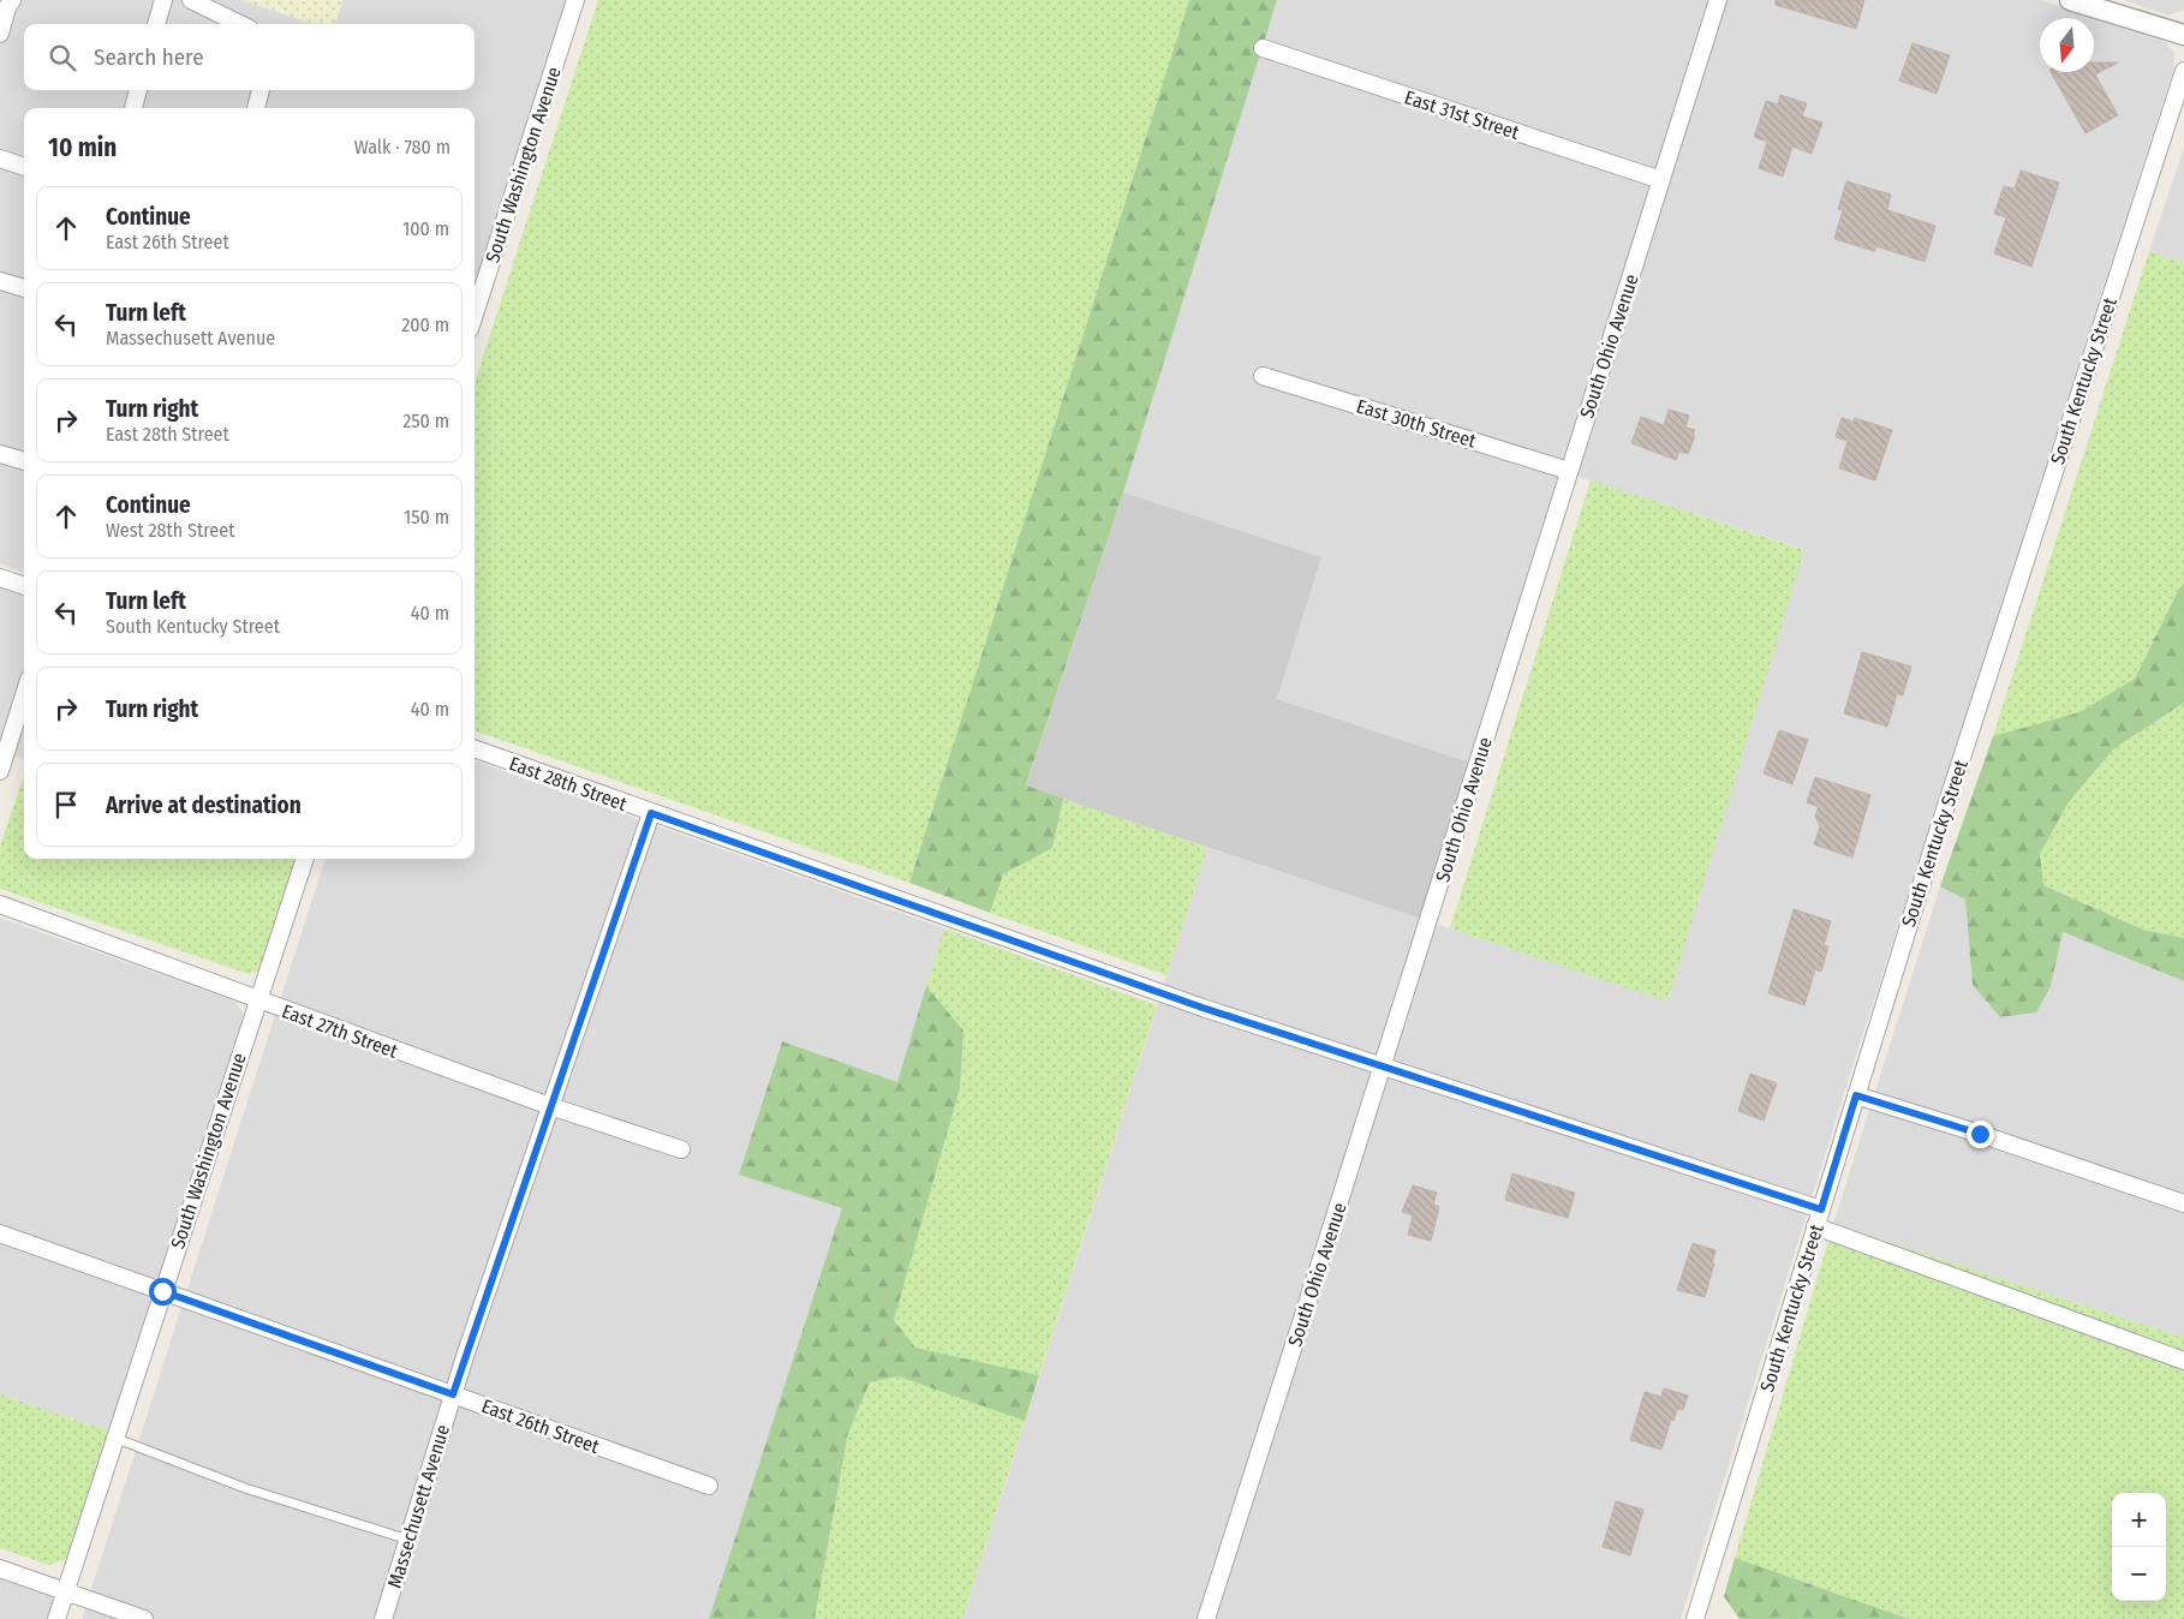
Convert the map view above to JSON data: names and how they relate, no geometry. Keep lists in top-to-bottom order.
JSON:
{
  "streets": {
    "street": [
      "East 31st Street",
      "South Washington Avenue",
      "South Ohio Avenue",
      "South Kentucky Street",
      "East 30th Street",
      "East 28th Street",
      "East 27th Street",
      "East 26th Street",
      "Massechusett Avenue"
    ]
  },
  "crossings": [
    ["East 31st Street", "South Ohio Avenue"],
    ["South Washington Avenue", "East 27th Street"],
    ["South Washington Avenue", "East 26th Street"],
    ["South Ohio Avenue", "East 30th Street"],
    ["South Ohio Avenue", "East 28th Street"],
    ["South Kentucky Street", "East 28th Street"],
    ["East 28th Street", "Massechusett Avenue"],
    ["East 27th Street", "Massechusett Avenue"],
    ["East 26th Street", "Massechusett Avenue"]
  ],
  "north": "bottom",
  "page": {
    "search": "Search here",
    "heading": ["10 min", "Walk · 780 m"],
    "list": [
      ["Continue", "East 26th Street", "100 m"],
      ["Turn left", "Massechusett Avenue", "200 m"],
      ["Turn right", "East 28th Street", "250 m"],
      ["Continue", "West 28th Street", "150 m"],
      ["Turn left", "South Kentucky Street", "40 m"],
      ["Turn right", "40 m"],
      "Arrive at destination"
    ],
    "map_buttons": ["+", "−"]
  }
}
